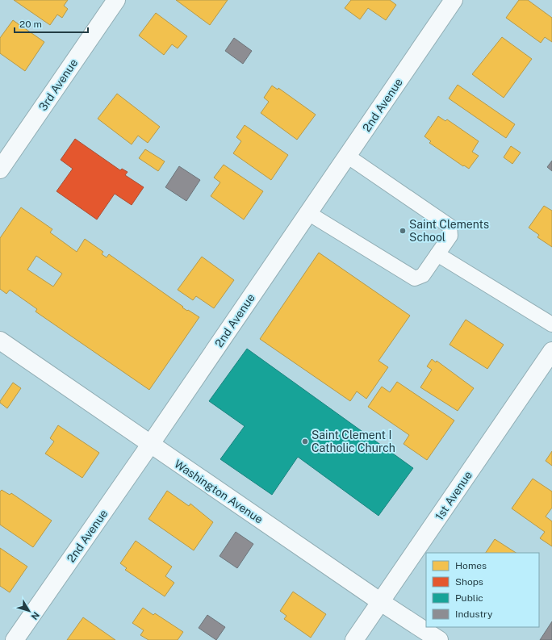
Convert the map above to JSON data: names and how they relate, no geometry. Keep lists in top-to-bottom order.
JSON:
{
  "streets": {
    "street": [
      "3rd Avenue",
      "2nd Avenue",
      "Washington Avenue",
      "1st Avenue"
    ]
  },
  "crossings": [
    ["2nd Avenue", "Washington Avenue"],
    ["Washington Avenue", "1st Avenue"]
  ],
  "places": ["Saint Clements School", "Saint Clement I Catholic Church"],
  "legend": [
    "Homes",
    "Shops",
    "Public",
    "Industry"
  ],
  "scale_bar": "20 m",
  "north": "bottom right"
}
